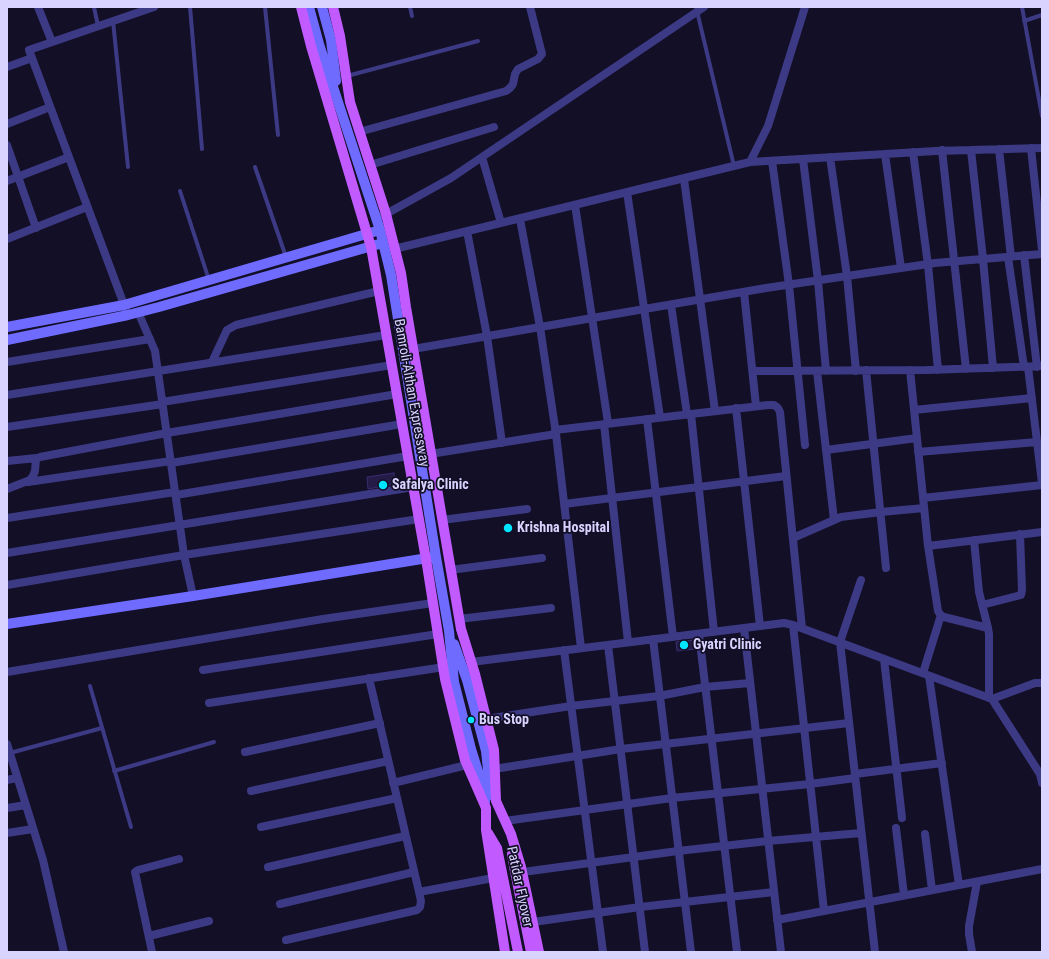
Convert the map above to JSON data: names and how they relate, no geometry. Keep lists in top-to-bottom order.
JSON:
{
  "streets": {
    "main road": ["Bamroli-Althan Expressway", "Patidar Flyover"]
  },
  "crossings": [
    ["Bamroli-Althan Expressway", "Patidar Flyover"]
  ],
  "places": [
    "Safalya Clinic",
    "Krishna Hospital",
    "Gyatri Clinic",
    "Bus Stop"
  ]
}
